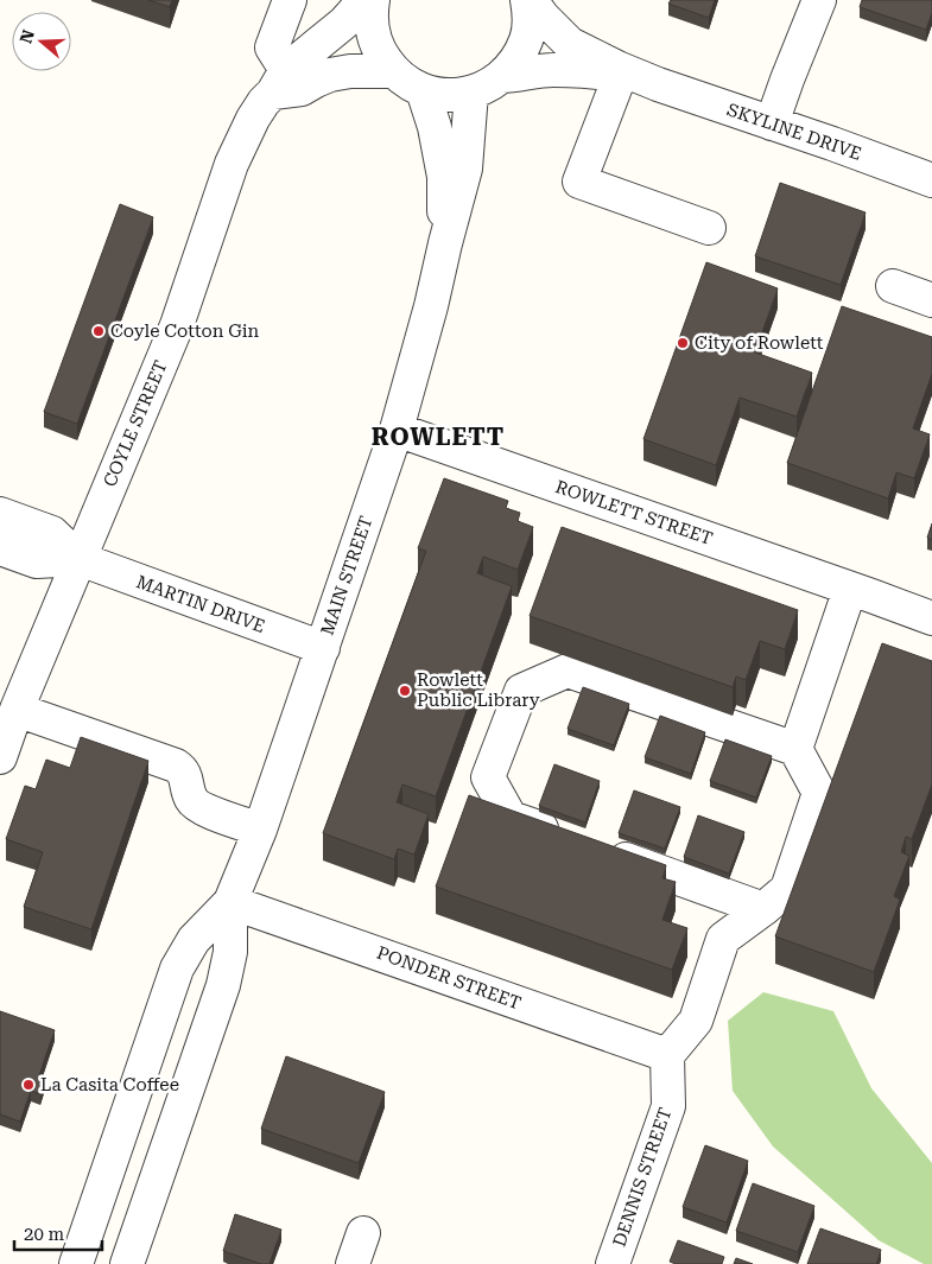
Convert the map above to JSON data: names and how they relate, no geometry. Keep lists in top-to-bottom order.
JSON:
{
  "streets": {
    "street": [
      "SKYLINE DRIVE",
      "COYLE STREET",
      "ROWLETT STREET",
      "MAIN STREET",
      "MARTIN DRIVE",
      "PONDER STREET",
      "DENNIS STREET"
    ]
  },
  "crossings": [
    ["COYLE STREET", "MARTIN DRIVE"],
    ["ROWLETT STREET", "MAIN STREET"],
    ["MAIN STREET", "MARTIN DRIVE"],
    ["MAIN STREET", "PONDER STREET"],
    ["PONDER STREET", "DENNIS STREET"]
  ],
  "districts": ["ROWLETT"],
  "places": [
    "Coyle Cotton Gin",
    "City of Rowlett",
    "Rowlett Public Library",
    "La Casita Coffee"
  ],
  "scale_bar": "20 m",
  "north": "left"
}
